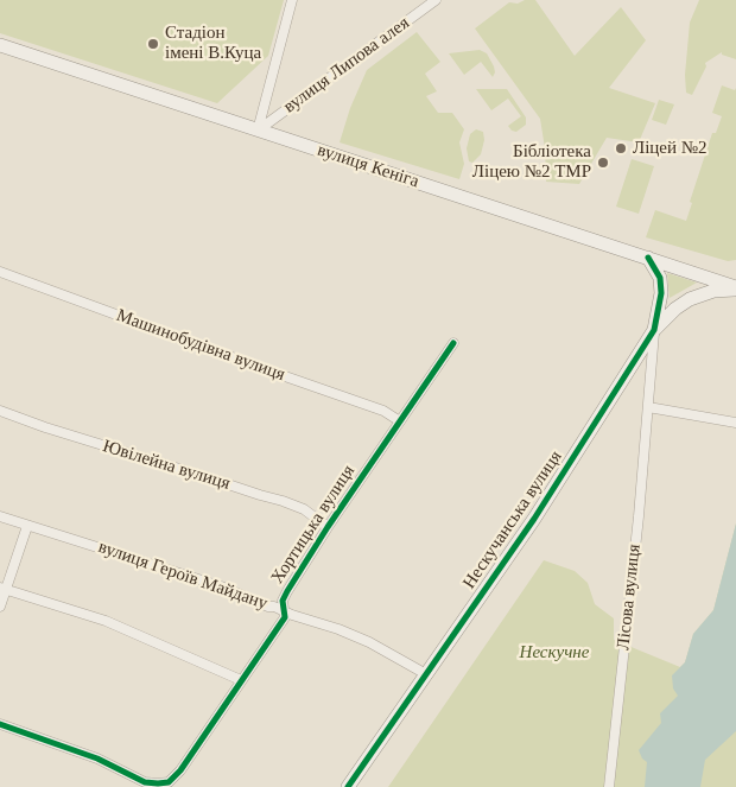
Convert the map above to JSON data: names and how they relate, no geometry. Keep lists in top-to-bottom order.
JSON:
{
  "streets": {
    "main road": ["вулиця Кеніга", "Нескучанська вулиця"],
    "street": [
      "вулиця Липова алея",
      "Машинобудівна вулиця",
      "Ювілейна вулиця",
      "Хортицька вулиця",
      "вулиця Героїв Майдану",
      "Лісова вулиця"
    ]
  },
  "crossings": [
    ["вулиця Липова алея", "вулиця Кеніга"],
    ["вулиця Кеніга", "Нескучанська вулиця"],
    ["Машинобудівна вулиця", "Хортицька вулиця"],
    ["Ювілейна вулиця", "Хортицька вулиця"],
    ["Нескучанська вулиця", "вулиця Героїв Майдану"],
    ["Нескучанська вулиця", "Лісова вулиця"],
    ["Хортицька вулиця", "вулиця Героїв Майдану"]
  ],
  "parks": ["Нескучне"],
  "places": ["Стадіон імені В.Куца", "Ліцей №2", "Бібліотека Ліцею №2 ТМР"]
}
